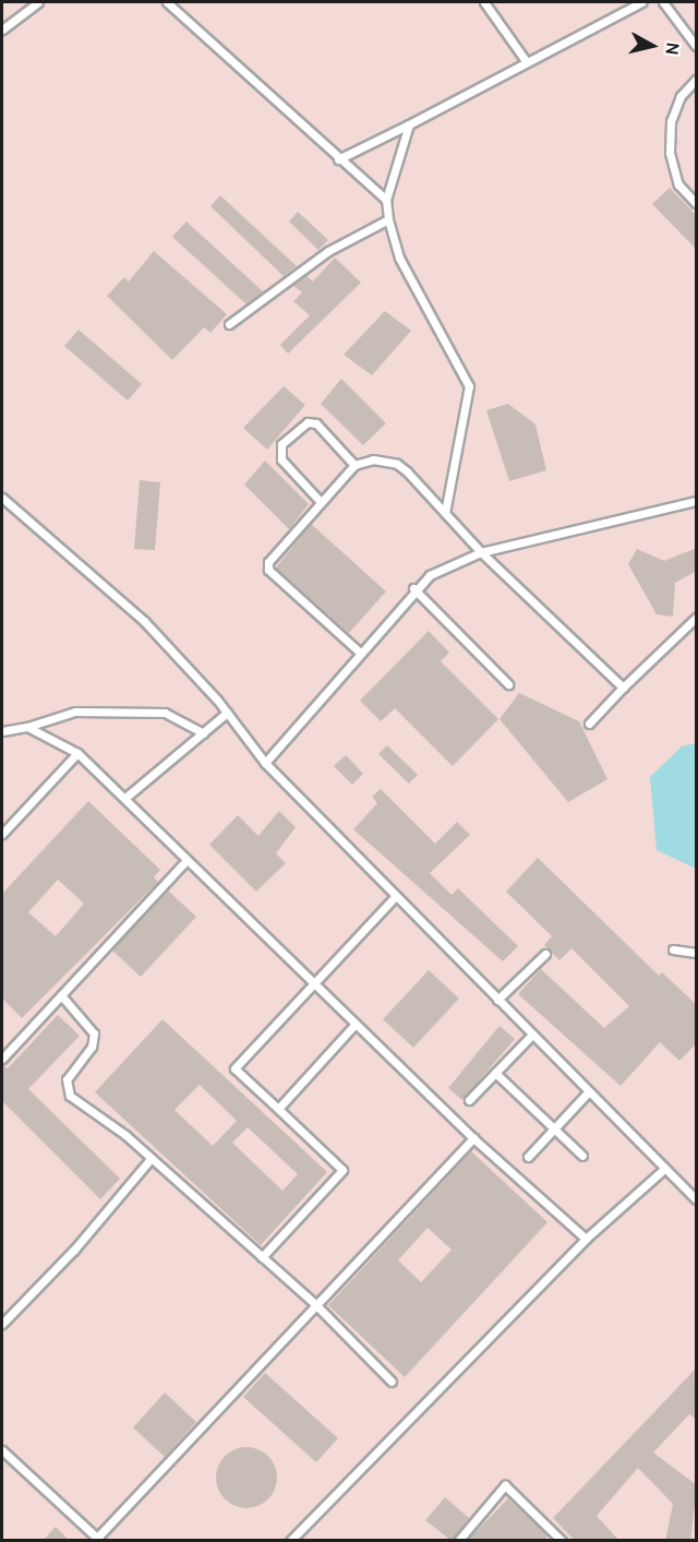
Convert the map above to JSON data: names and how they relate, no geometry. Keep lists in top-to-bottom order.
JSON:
{
  "north": "right"
}
